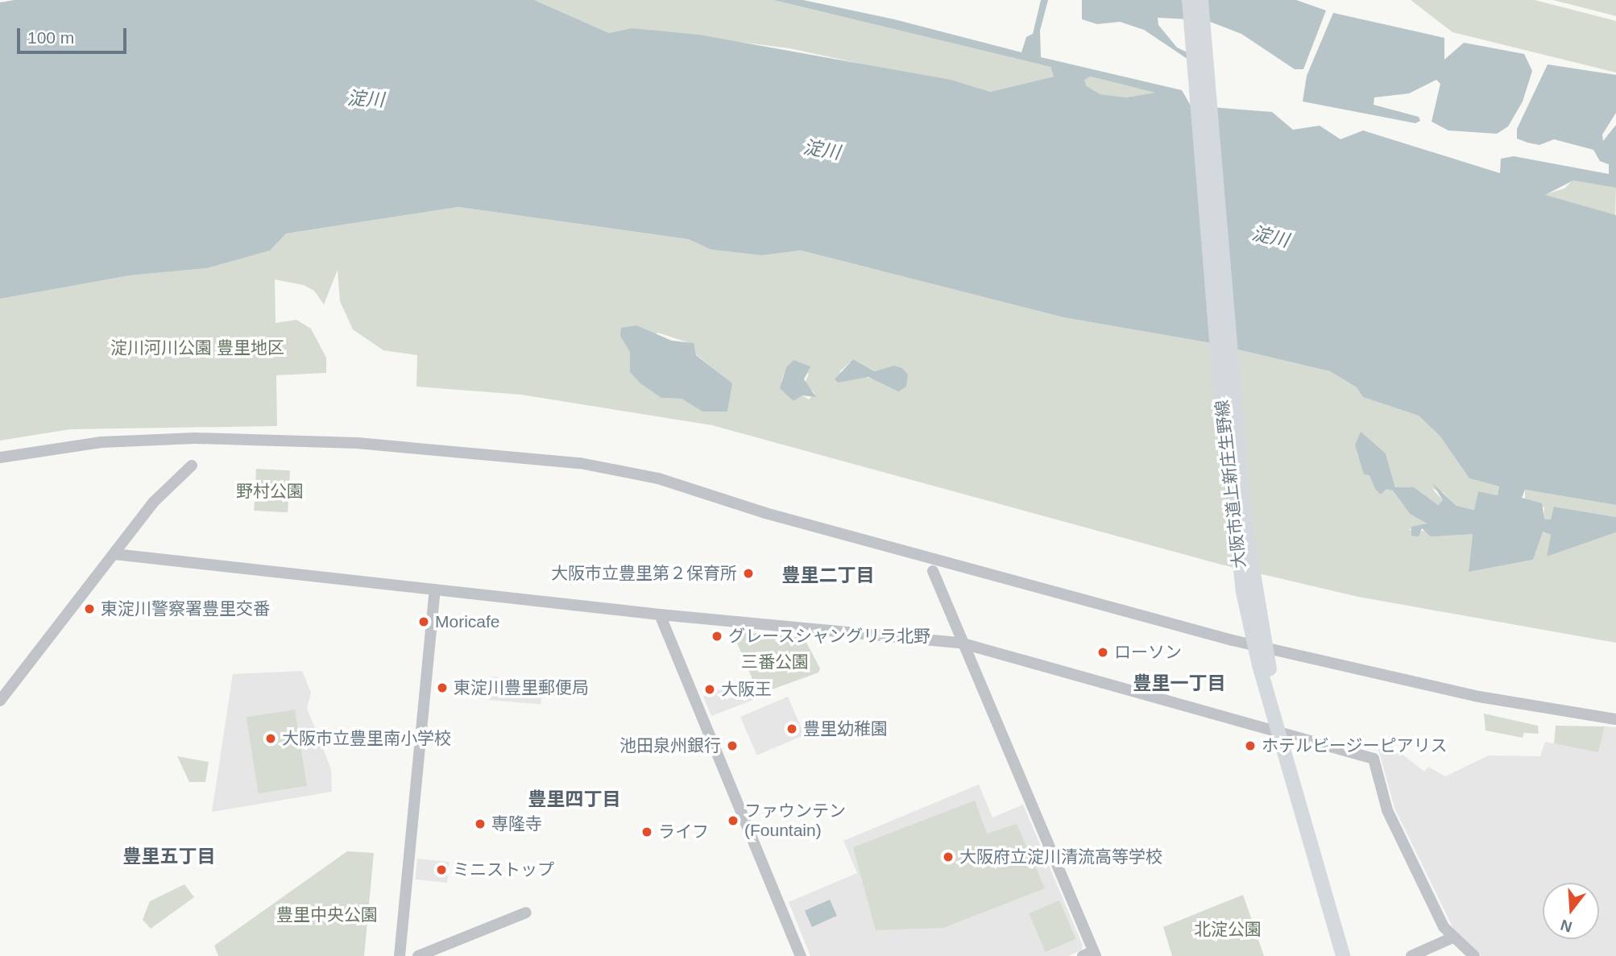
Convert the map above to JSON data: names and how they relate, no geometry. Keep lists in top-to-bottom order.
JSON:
{
  "streets": {
    "main road": ["大阪市道上新庄生野線"]
  },
  "districts": [
    "豊里二丁目",
    "豊里一丁目",
    "豊里四丁目",
    "豊里五丁目"
  ],
  "water": ["淀川"],
  "parks": [
    "淀川河川公園 豊里地区",
    "野村公園",
    "三番公園",
    "豊里中央公園",
    "北淀公園"
  ],
  "places": [
    "大阪市立豊里第２保育所",
    "東淀川警察署豊里交番",
    "Moricafe",
    "グレースシャングリラ北野",
    "ローソン",
    "東淀川豊里郵便局",
    "大阪王",
    "豊里幼稚園",
    "大阪市立豊里南小学校",
    "池田泉州銀行",
    "ホテルビージーピアリス",
    "ファウンテン (Fountain)",
    "専隆寺",
    "ライフ",
    "大阪府立淀川清流高等学校",
    "ミニストップ"
  ],
  "scale_bar": "100 m",
  "north": "bottom"
}
